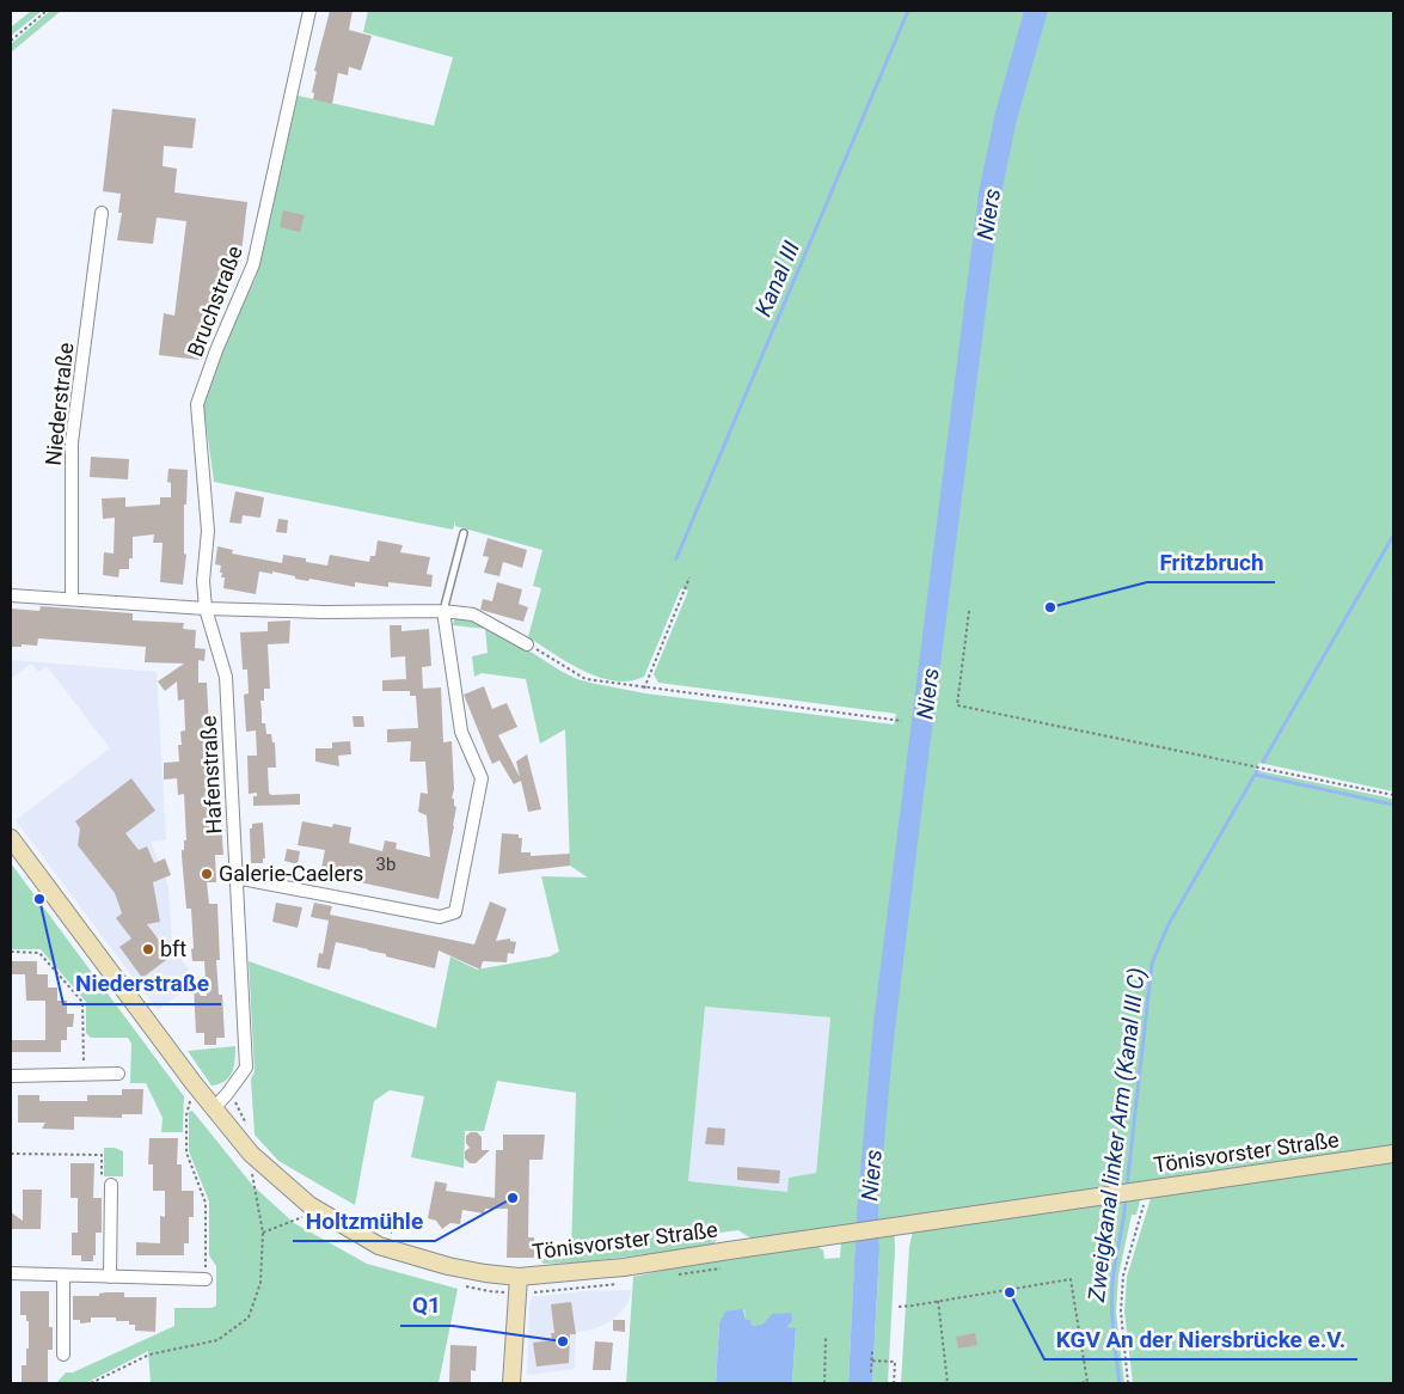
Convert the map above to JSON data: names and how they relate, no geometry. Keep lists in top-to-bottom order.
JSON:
{
  "streets": {
    "main road": ["Tönisvorster Straße"],
    "street": ["Bruchstraße", "Niederstraße", "Hafenstraße"]
  },
  "crossings": [
    ["Bruchstraße", "Hafenstraße"],
    ["Hafenstraße", "Tönisvorster Straße"]
  ],
  "water": ["Niers", "Kanal III", "Zweigkanal linker Arm (Kanal III C)"],
  "places": [
    "Fritzbruch",
    "Galerie-Caelers",
    "Niederstraße",
    "bft",
    "Holtzmühle",
    "KGV An der Niersbrücke e.V.",
    "Q1"
  ],
  "house_numbers": ["3b"]
}
